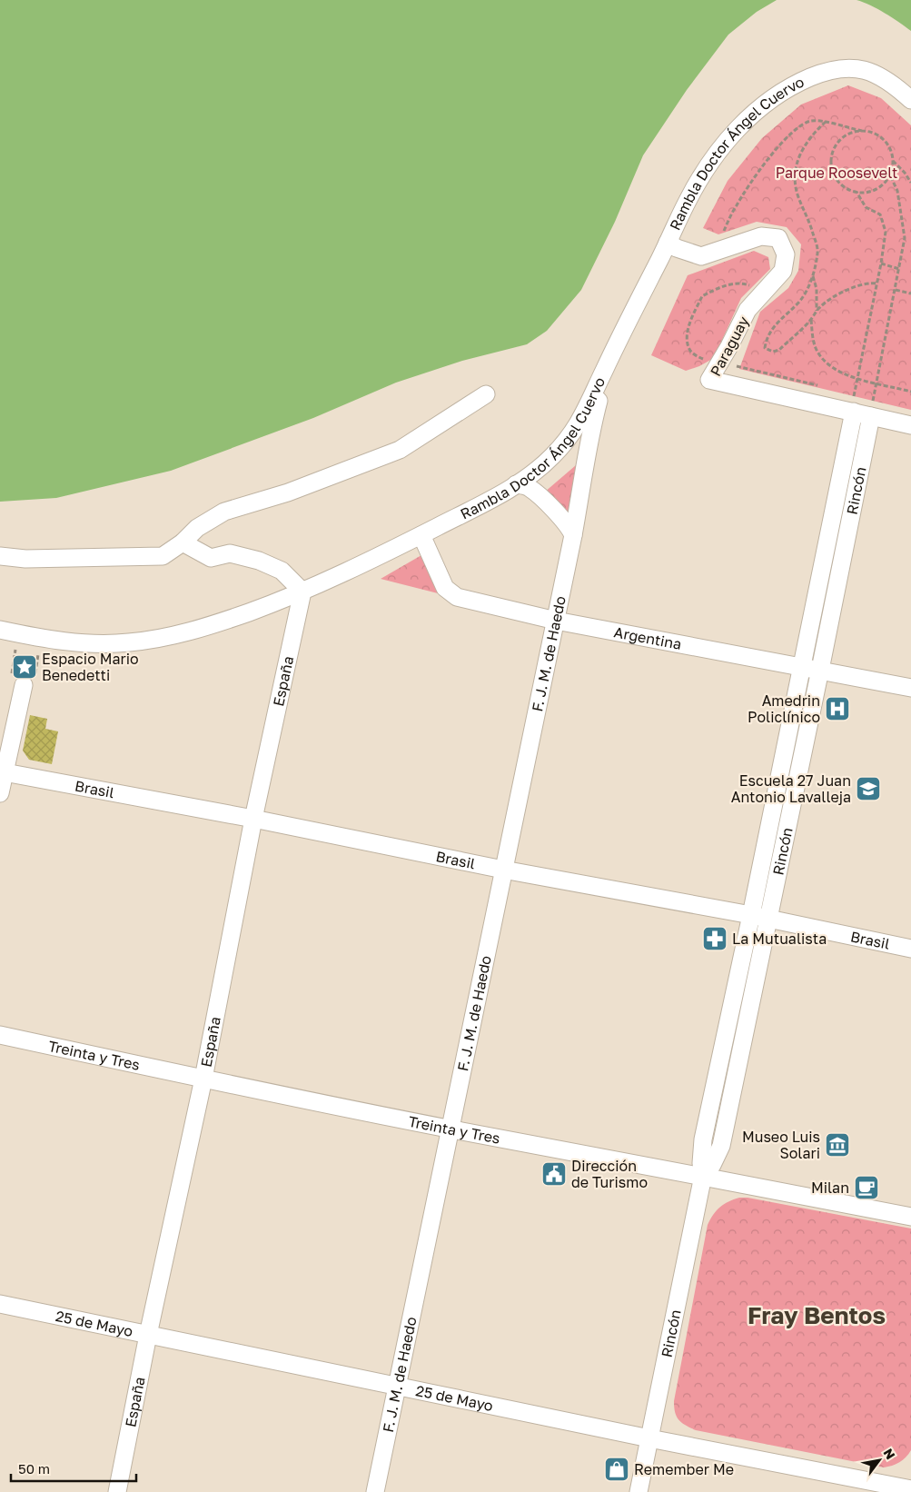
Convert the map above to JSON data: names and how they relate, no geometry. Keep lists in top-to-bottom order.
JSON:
{
  "streets": {
    "street": [
      "Rambla Doctor Ángel Cuervo",
      "Paraguay",
      "Rincón",
      "Argentina",
      "F. J. M. de Haedo",
      "España",
      "Brasil",
      "Treinta y Tres",
      "25 de Mayo"
    ]
  },
  "crossings": [
    ["Rambla Doctor Ángel Cuervo", "Paraguay"],
    ["Rambla Doctor Ángel Cuervo", "Argentina"],
    ["Rambla Doctor Ángel Cuervo", "F. J. M. de Haedo"],
    ["Rambla Doctor Ángel Cuervo", "España"],
    ["Paraguay", "Rincón"],
    ["Rincón", "Argentina"],
    ["Rincón", "Brasil"],
    ["Rincón", "Treinta y Tres"],
    ["Rincón", "25 de Mayo"],
    ["Argentina", "F. J. M. de Haedo"],
    ["F. J. M. de Haedo", "Brasil"],
    ["F. J. M. de Haedo", "Treinta y Tres"],
    ["F. J. M. de Haedo", "25 de Mayo"],
    ["España", "Brasil"],
    ["España", "Treinta y Tres"],
    ["España", "25 de Mayo"]
  ],
  "districts": ["Fray Bentos"],
  "parks": ["Parque Roosevelt"],
  "places": {
    "place": ["Espacio Mario Benedetti"],
    "hospital": ["Amedrin Policlínico"],
    "school or university": ["Escuela 27 Juan Antonio Lavalleja"],
    "pharmacy": ["La Mutualista"],
    "museum": ["Museo Luis Solari"],
    "public building": ["Dirección de Turismo"],
    "cafe": ["Milan"],
    "shop": ["Remember Me"]
  },
  "scale_bar": "50 m",
  "north": "top right"
}
